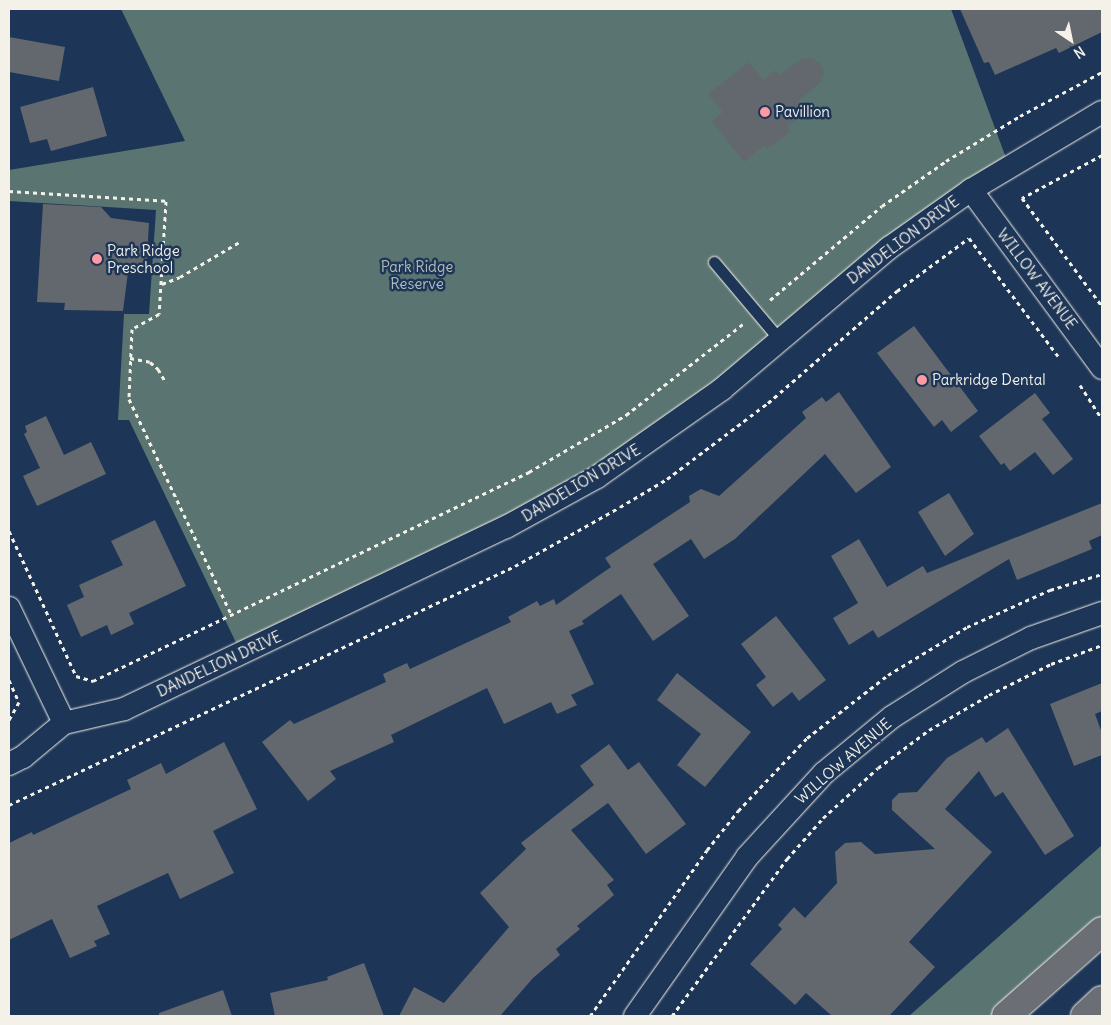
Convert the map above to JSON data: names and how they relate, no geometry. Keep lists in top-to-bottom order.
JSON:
{
  "streets": {
    "street": ["DANDELION DRIVE", "WILLOW AVENUE"]
  },
  "crossings": [
    ["DANDELION DRIVE", "WILLOW AVENUE"]
  ],
  "parks": ["Park Ridge Reserve"],
  "places": ["Pavillion", "Park Ridge Preschool", "Parkridge Dental"],
  "north": "bottom right"
}
